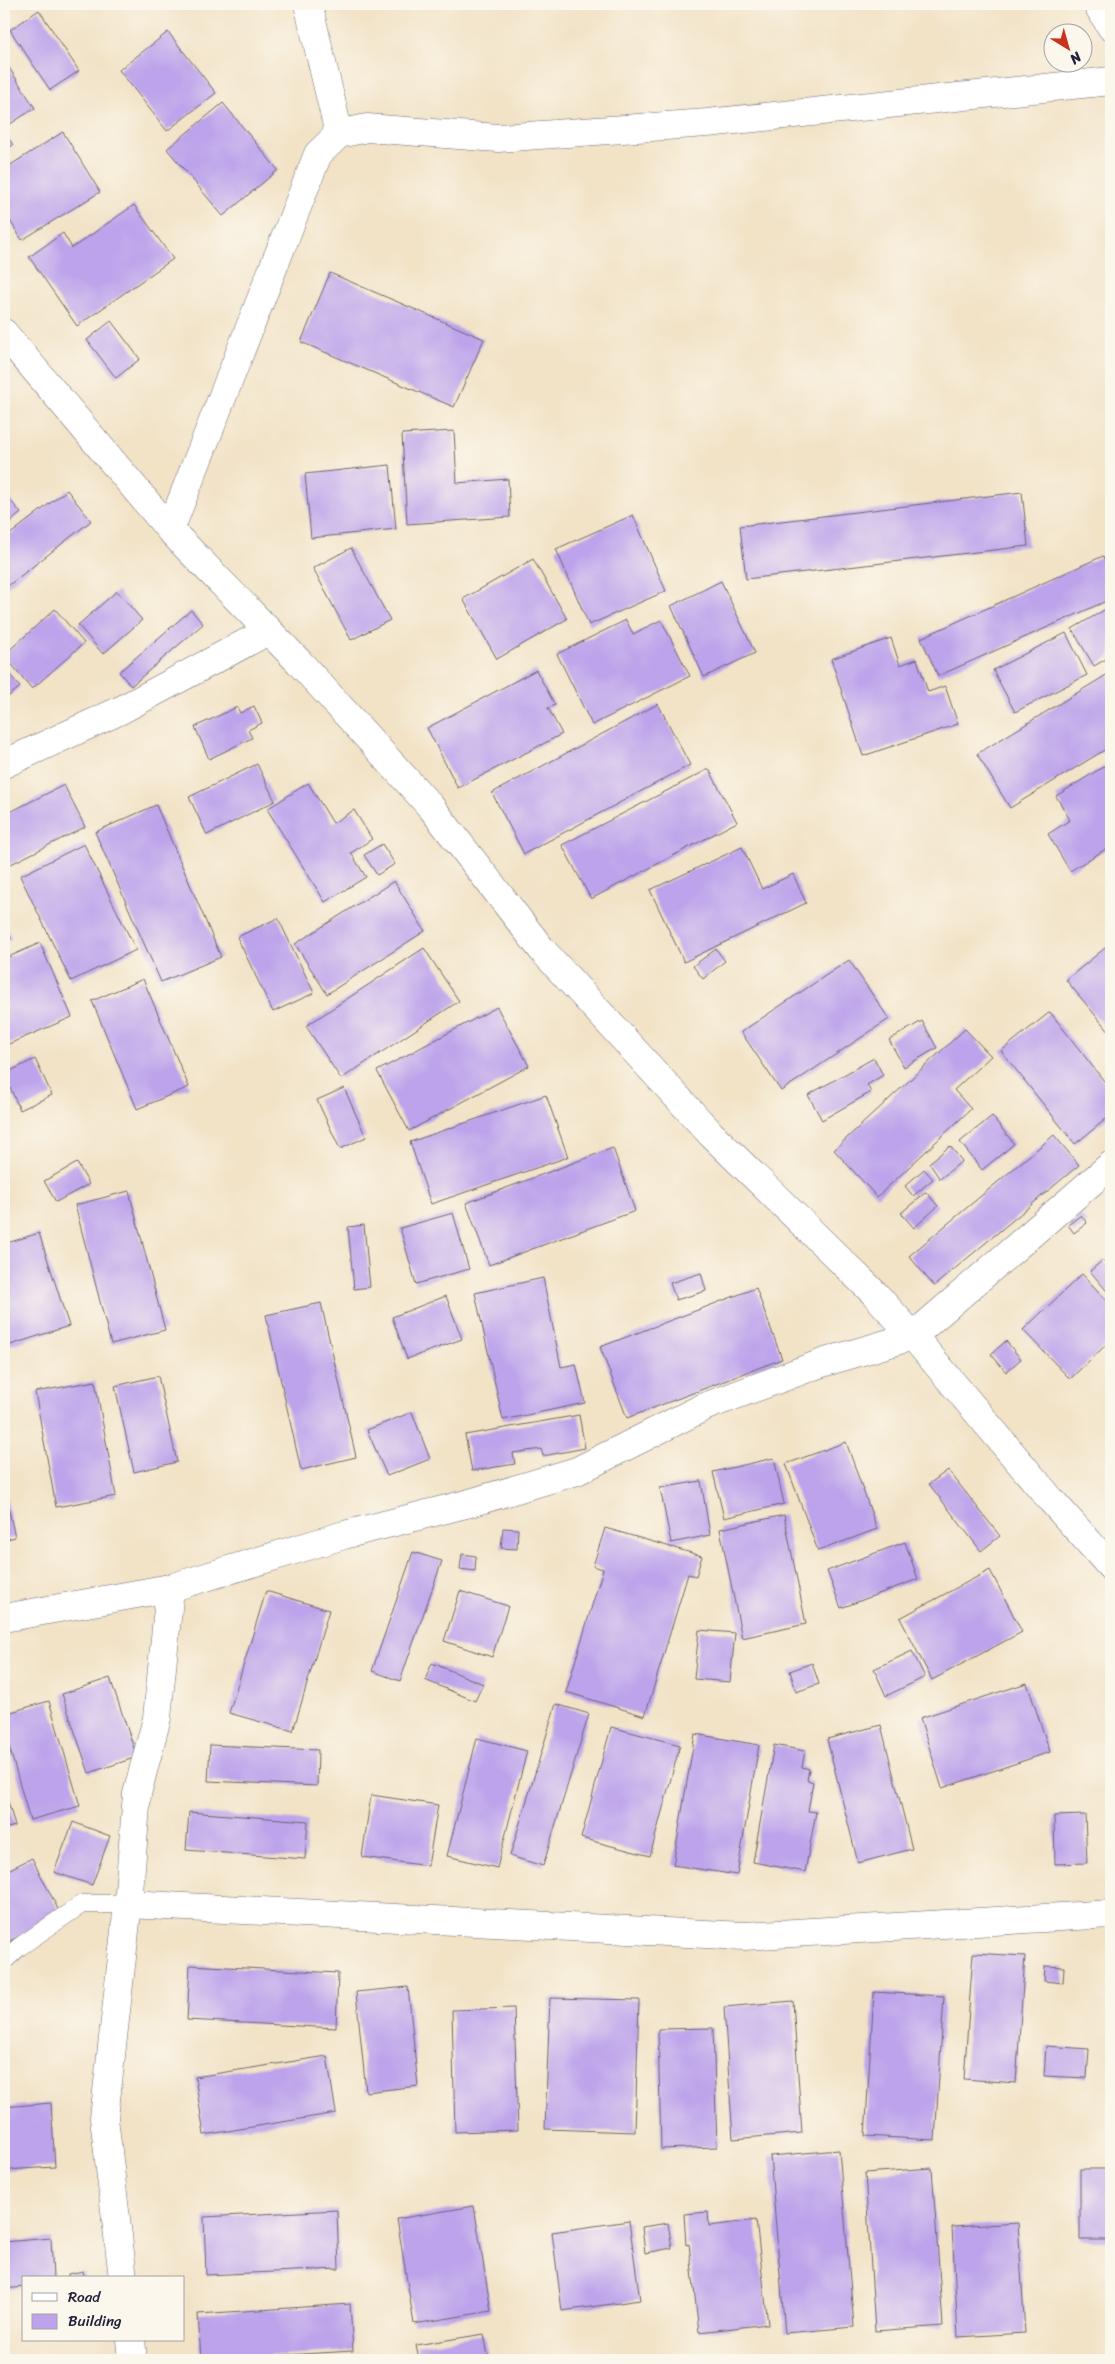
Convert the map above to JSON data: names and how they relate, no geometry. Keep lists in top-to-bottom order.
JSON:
{
  "legend": ["Road", "Building"],
  "north": "bottom right"
}
